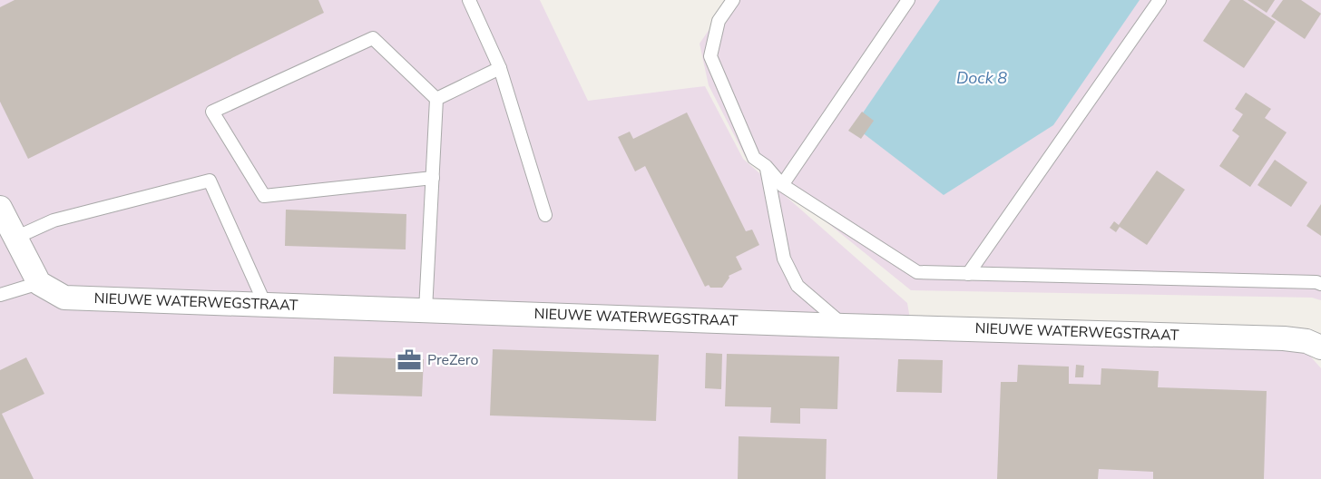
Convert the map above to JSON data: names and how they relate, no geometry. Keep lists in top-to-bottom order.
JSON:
{
  "streets": {
    "street": ["NIEUWE WATERWEGSTRAAT"]
  },
  "water": ["Dock 8"],
  "places": {
    "office": ["PreZero"]
  }
}
